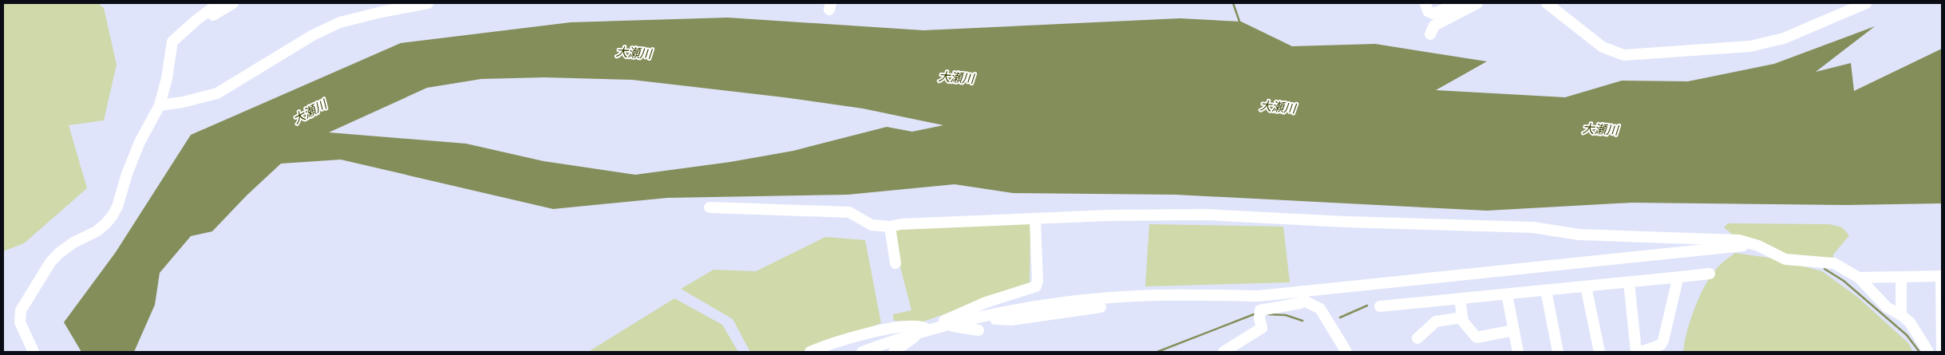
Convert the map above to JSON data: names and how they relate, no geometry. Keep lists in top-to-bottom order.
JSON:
{
  "water": ["大瀬川"]
}
